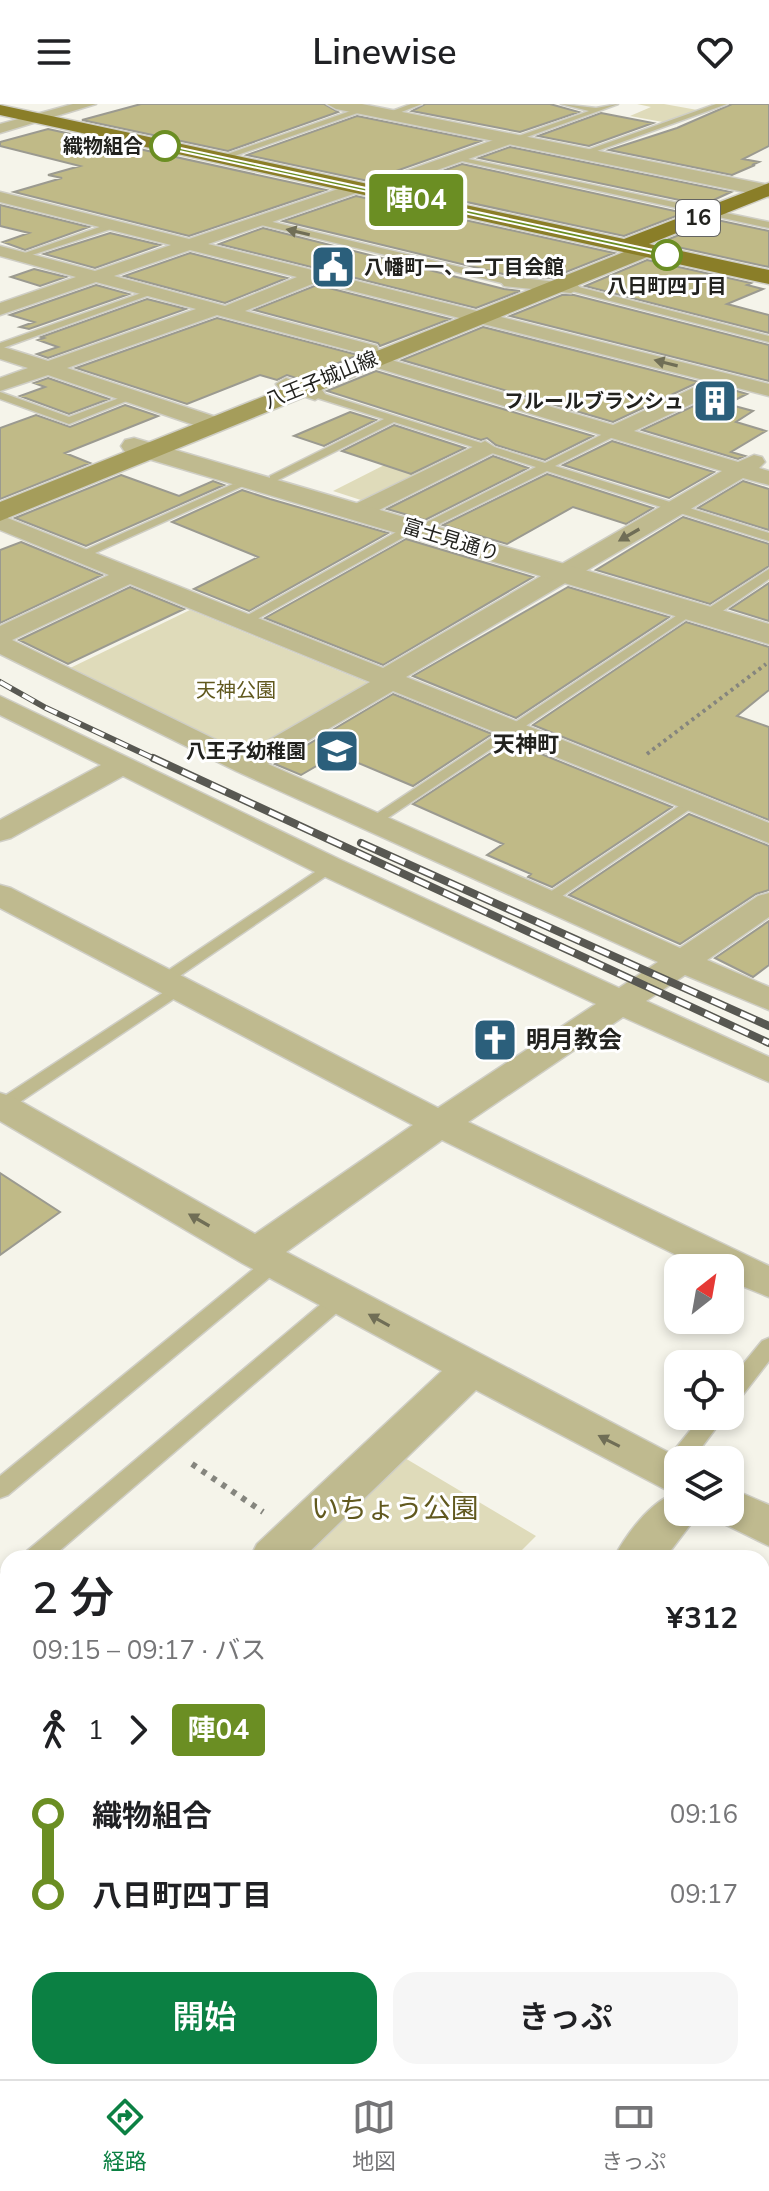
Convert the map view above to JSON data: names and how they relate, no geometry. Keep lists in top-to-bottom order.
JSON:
{
  "streets": {
    "highway": ["16"],
    "main road": ["八王子城山線"],
    "street": ["富士見通り"]
  },
  "crossings": [
    ["16", "八王子城山線"],
    ["八王子城山線", "富士見通り"]
  ],
  "districts": ["天神町"],
  "parks": ["天神公園", "いちょう公園"],
  "places": {
    "other": ["織物組合", "八日町四丁目"],
    "public building": ["八幡町一、二丁目会館"],
    "building": ["フルールブランシュ"],
    "school or university": ["八王子幼稚園"],
    "church": ["明月教会"]
  },
  "lines": ["bus line 陣04"],
  "north": "top right",
  "page": {
    "header": "Linewise",
    "on_map": "陣04",
    "heading": ["2 分", "09:15 – 09:17 · バス", "¥312"],
    "legs": ["1", "陣04"],
    "list": [
      {
        "name": "織物組合",
        "value": "09:16"
      },
      {
        "name": "八日町四丁目",
        "value": "09:17"
      }
    ],
    "buttons": ["開始", "きっぷ"],
    "tabs": ["経路", "地図", "きっぷ"]
  }
}
